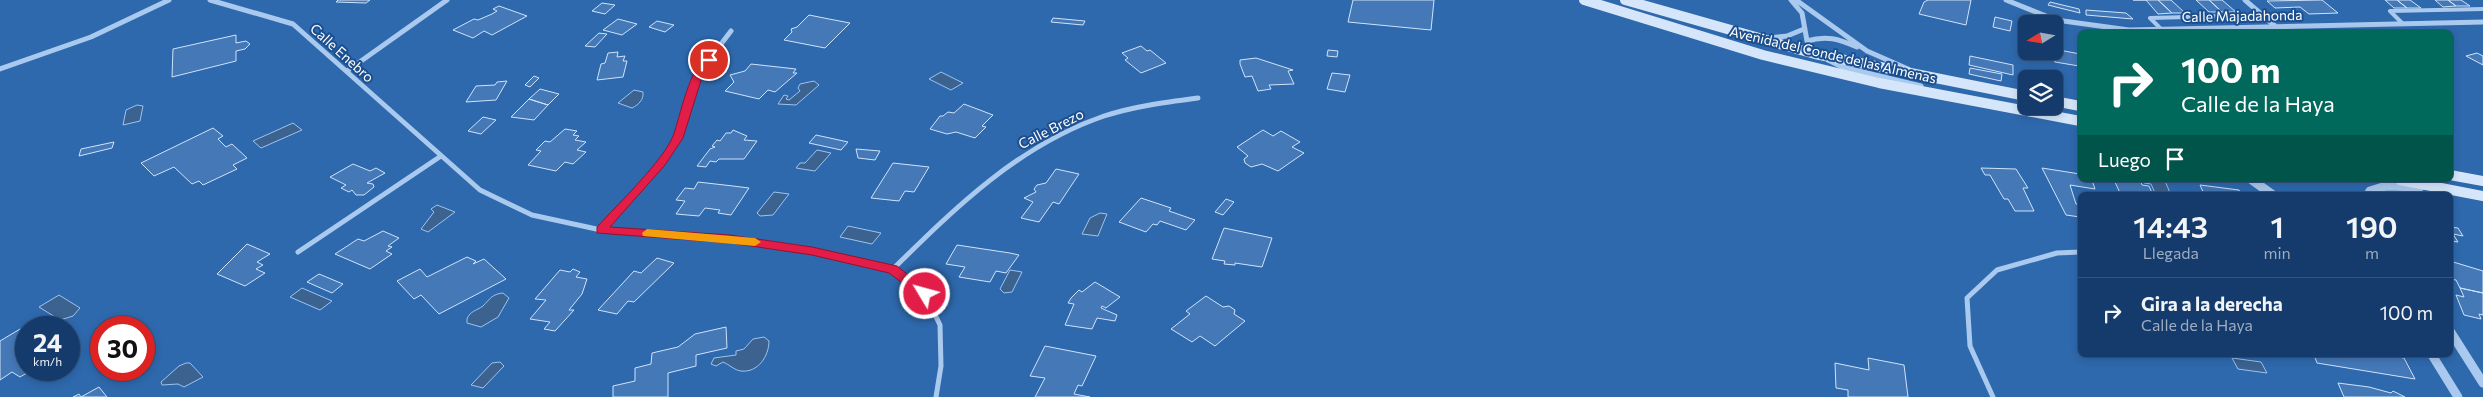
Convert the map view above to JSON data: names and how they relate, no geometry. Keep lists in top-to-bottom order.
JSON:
{
  "streets": {
    "main road": ["Avenida del Conde de las Almenas"],
    "street": ["Calle Majadahonda", "Calle Enebro", "Calle Brezo"]
  },
  "crossings": [
    ["Calle Enebro", "Calle Brezo"]
  ],
  "north": "left",
  "page": {
    "turn": ["100 m", "Calle de la Haya"],
    "then": "Luego",
    "eta": [
      "14:43",
      "Llegada",
      "1",
      "min",
      "190",
      "m"
    ],
    "list": [
      {
        "name": "Gira a la derecha",
        "note": "Calle de la Haya",
        "value": "100 m"
      }
    ],
    "speed": "24 km/h",
    "limit": "30"
  }
}
